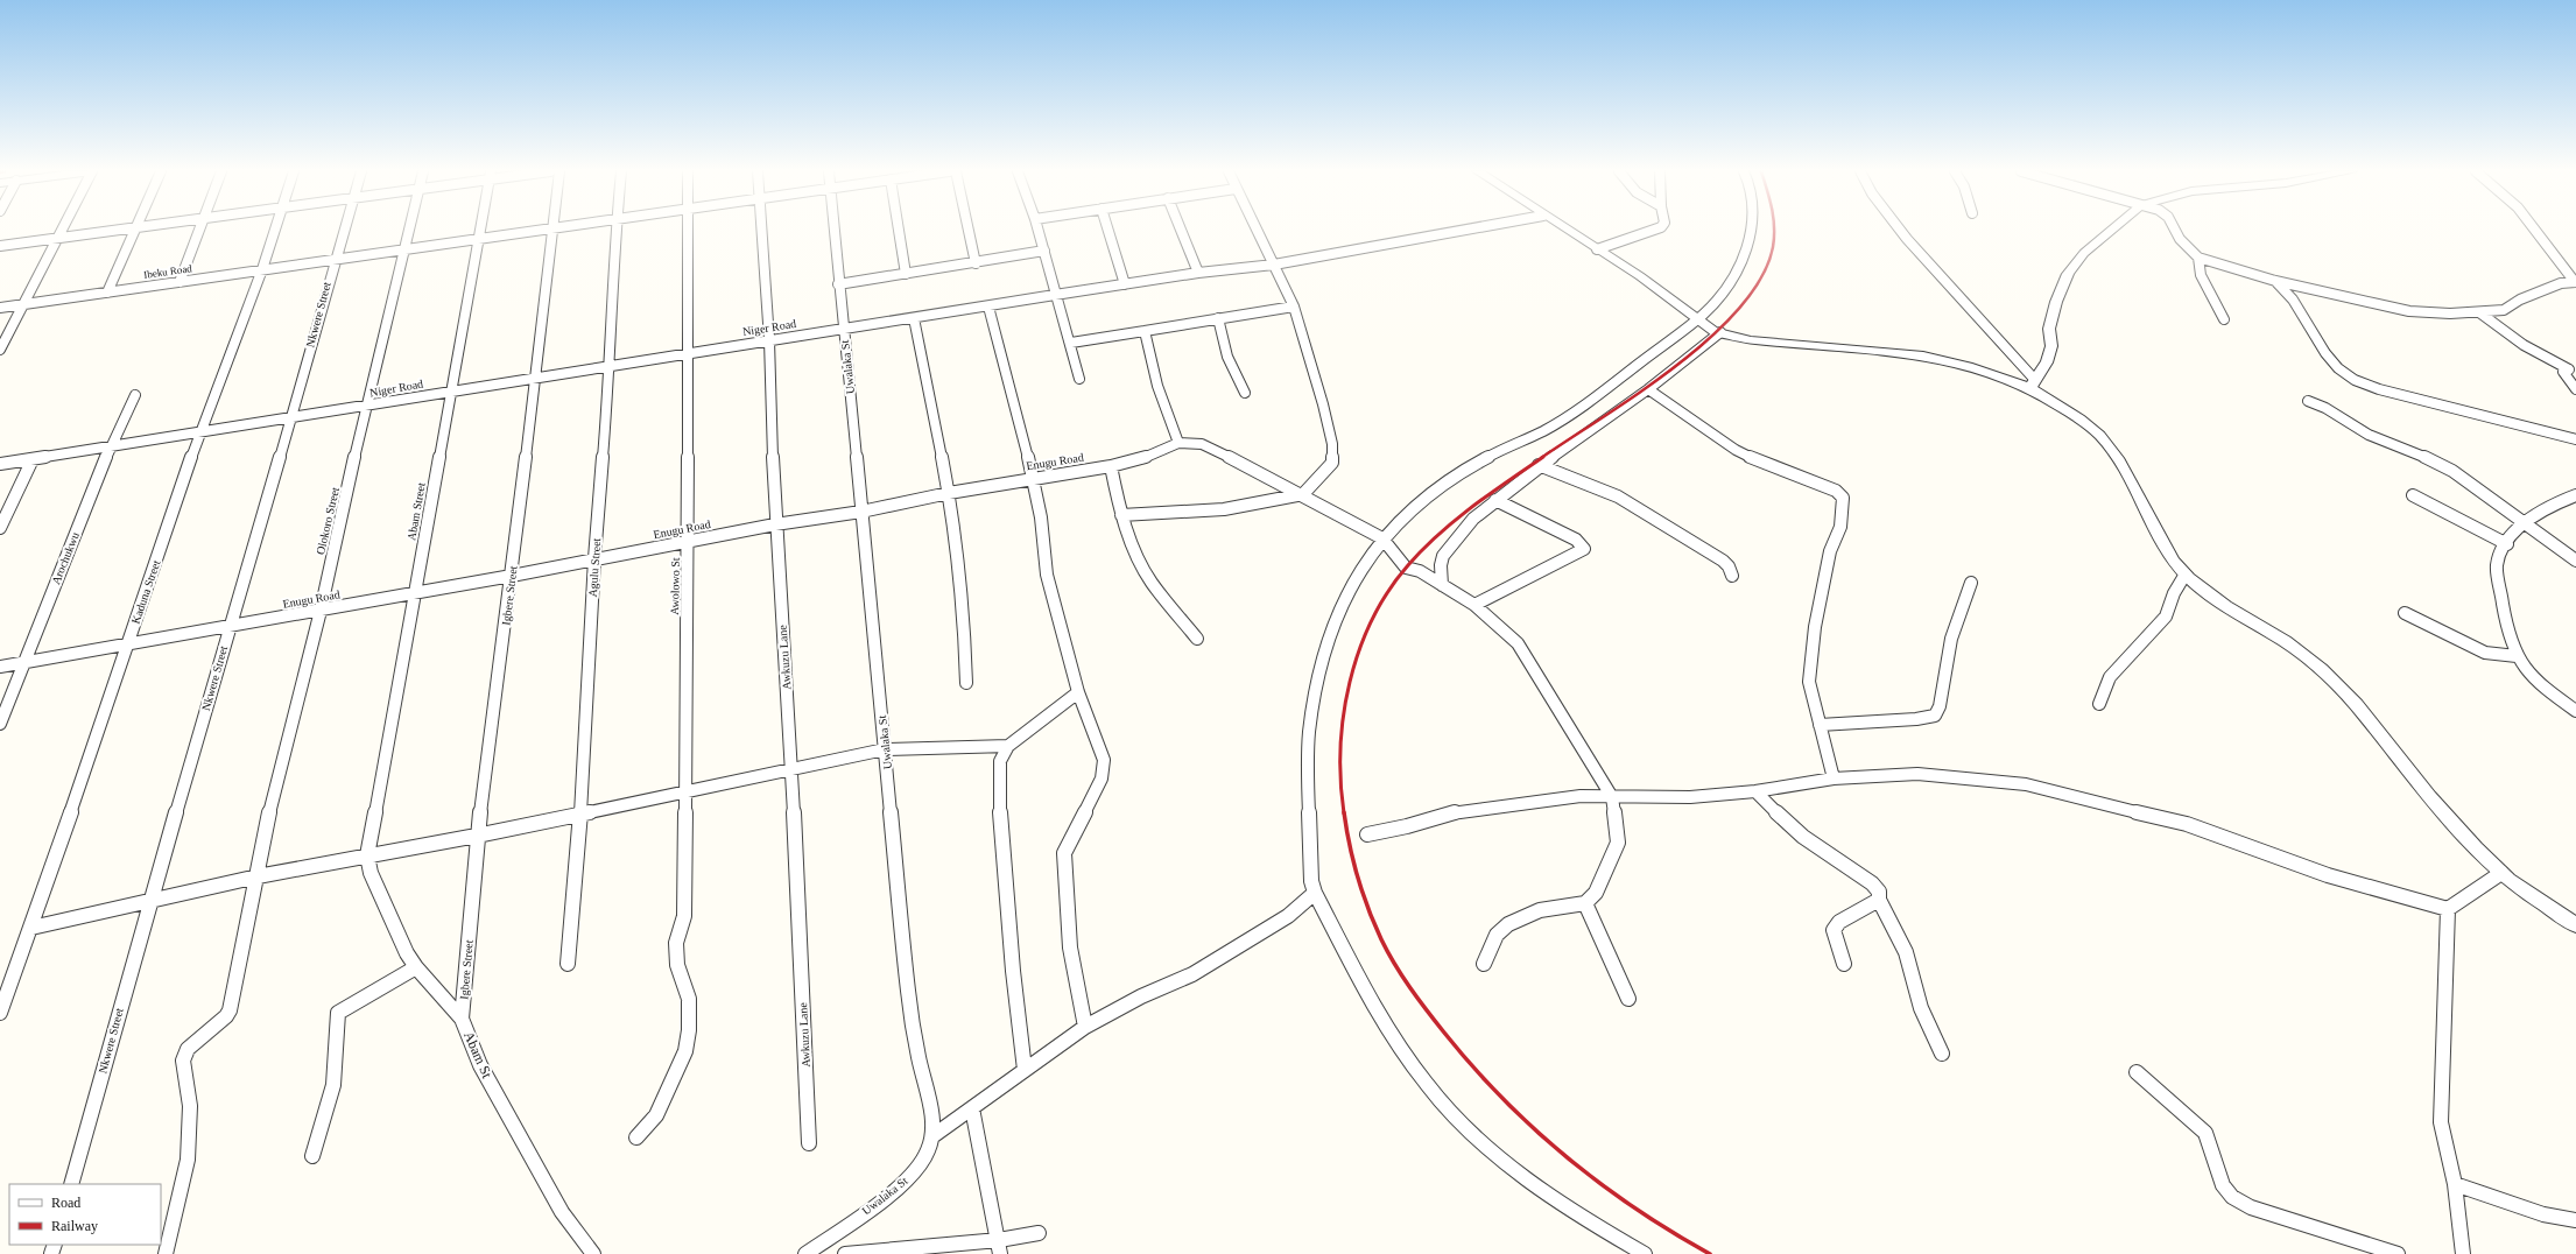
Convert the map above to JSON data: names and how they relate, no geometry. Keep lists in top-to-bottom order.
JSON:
{
  "streets": {
    "street": [
      "Ibeku Road",
      "Nkwere Street",
      "Niger Road",
      "Uwalaka St",
      "Enugu Road",
      "Abam Street",
      "Olokoro Street",
      "Arochukwu",
      "Agulu Street",
      "Awolowo St",
      "Kaduna Street",
      "Igbere Street",
      "Awkuzu Lane",
      "Abam St"
    ]
  },
  "crossings": [
    ["Ibeku Road", "Nkwere Street"],
    ["Ibeku Road", "Abam Street"],
    ["Ibeku Road", "Olokoro Street"],
    ["Ibeku Road", "Kaduna Street"],
    ["Nkwere Street", "Niger Road"],
    ["Nkwere Street", "Enugu Road"],
    ["Niger Road", "Uwalaka St"],
    ["Niger Road", "Abam Street"],
    ["Niger Road", "Olokoro Street"],
    ["Niger Road", "Arochukwu"],
    ["Niger Road", "Agulu Street"],
    ["Niger Road", "Awolowo St"],
    ["Niger Road", "Kaduna Street"],
    ["Niger Road", "Igbere Street"],
    ["Niger Road", "Awkuzu Lane"],
    ["Uwalaka St", "Enugu Road"],
    ["Enugu Road", "Abam Street"],
    ["Enugu Road", "Olokoro Street"],
    ["Enugu Road", "Arochukwu"],
    ["Enugu Road", "Agulu Street"],
    ["Enugu Road", "Awolowo St"],
    ["Enugu Road", "Kaduna Street"],
    ["Enugu Road", "Igbere Street"],
    ["Enugu Road", "Awkuzu Lane"],
    ["Abam Street", "Abam St"],
    ["Igbere Street", "Abam St"]
  ],
  "legend": ["Road", "Railway"]
}
